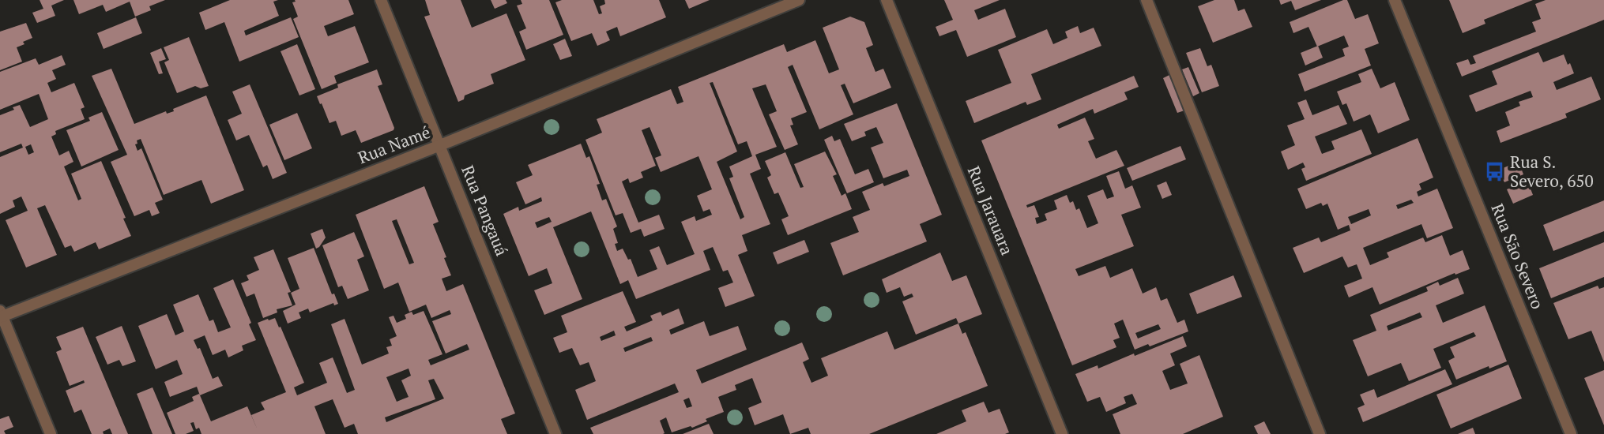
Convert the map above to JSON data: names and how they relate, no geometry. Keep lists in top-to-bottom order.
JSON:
{
  "streets": {
    "street": [
      "Rua Namé",
      "Rua Pangauá",
      "Rua Jarauara",
      "Rua São Severo"
    ]
  },
  "crossings": [
    ["Rua Namé", "Rua Pangauá"]
  ],
  "places": {
    "bus stop": ["Rua S. Severo, 650"]
  }
}
